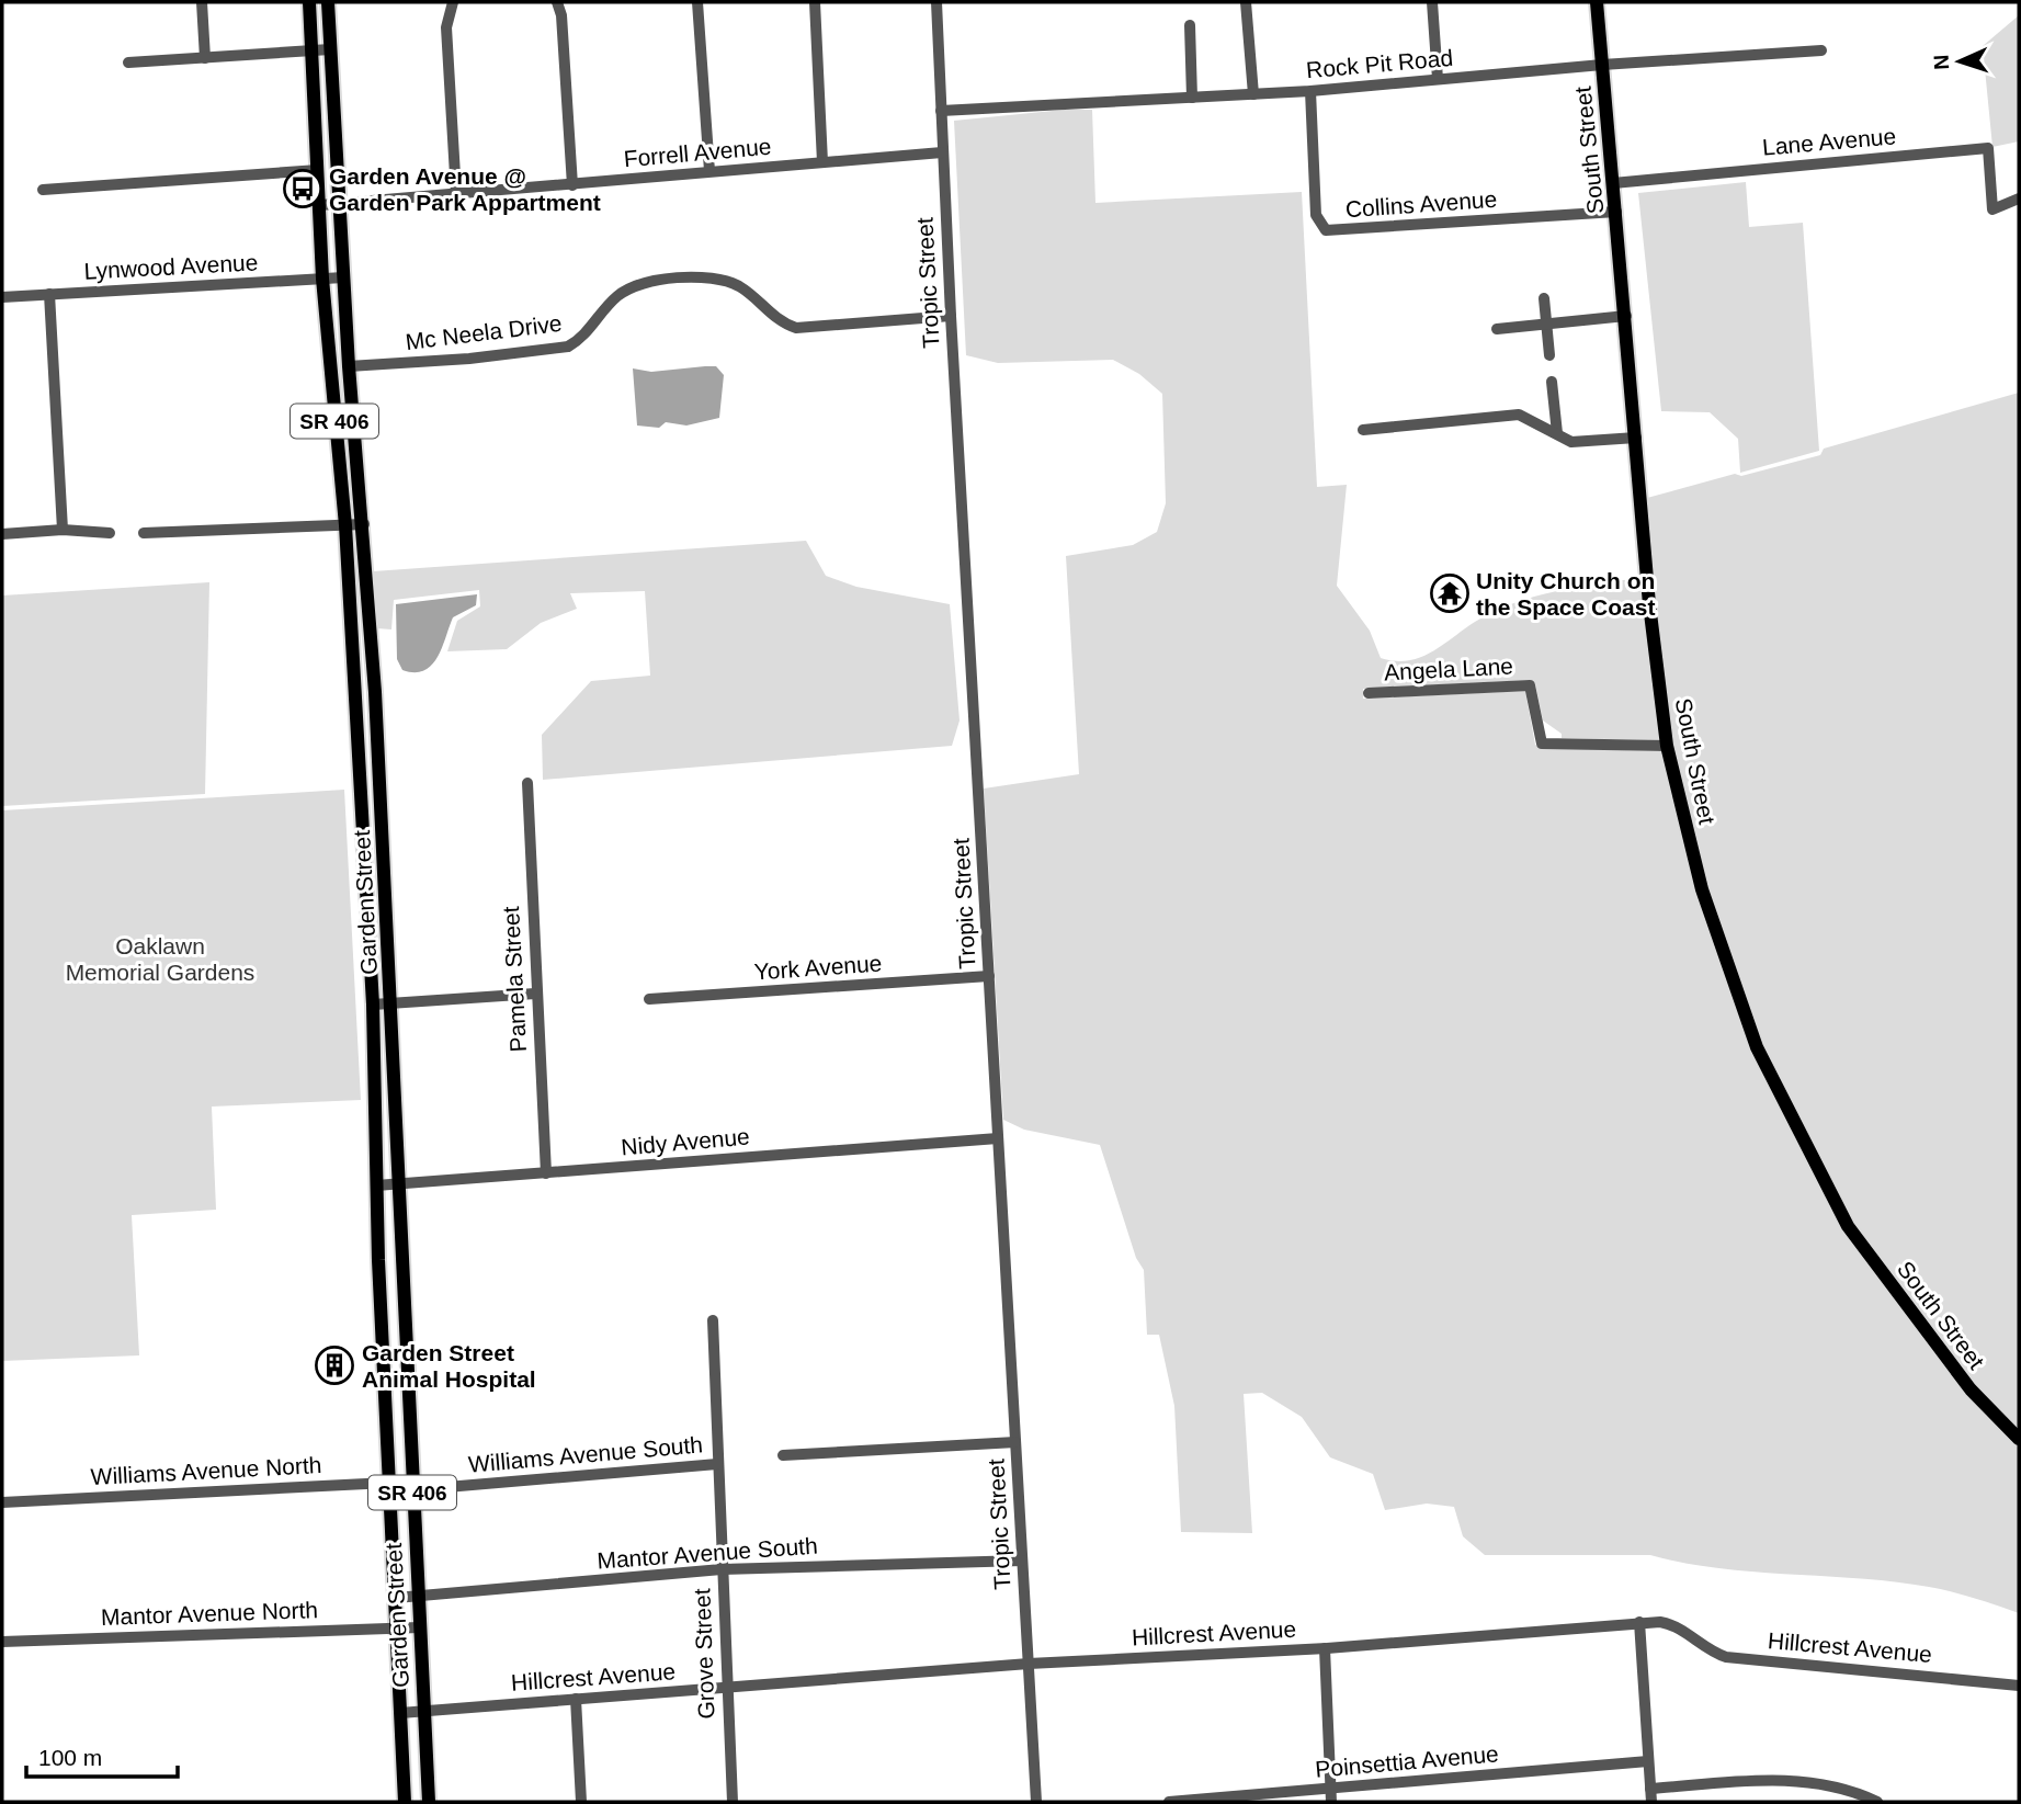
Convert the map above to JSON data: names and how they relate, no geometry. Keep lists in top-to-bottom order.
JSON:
{
  "streets": {
    "main road": ["South Street", "SR 406", "Garden Street"],
    "street": [
      "Rock Pit Road",
      "Lane Avenue",
      "Forrell Avenue",
      "Collins Avenue",
      "Lynwood Avenue",
      "Tropic Street",
      "Mc Neela Drive",
      "Angela Lane",
      "York Avenue",
      "Pamela Street",
      "Nidy Avenue",
      "Williams Avenue South",
      "Williams Avenue North",
      "Mantor Avenue South",
      "Mantor Avenue North",
      "Hillcrest Avenue",
      "Grove Street",
      "Poinsettia Avenue"
    ]
  },
  "crossings": [
    ["Rock Pit Road", "South Street"],
    ["Rock Pit Road", "Collins Avenue"],
    ["Rock Pit Road", "Tropic Street"],
    ["Lane Avenue", "South Street"],
    ["South Street", "Collins Avenue"],
    ["South Street", "Angela Lane"],
    ["Forrell Avenue", "Tropic Street"],
    ["Forrell Avenue", "Garden Street"],
    ["Lynwood Avenue", "Garden Street"],
    ["Tropic Street", "Mc Neela Drive"],
    ["Tropic Street", "York Avenue"],
    ["Tropic Street", "Nidy Avenue"],
    ["Tropic Street", "Mantor Avenue South"],
    ["Tropic Street", "Hillcrest Avenue"],
    ["Mc Neela Drive", "Garden Street"],
    ["Garden Street", "Nidy Avenue"],
    ["Garden Street", "Williams Avenue South"],
    ["Garden Street", "Williams Avenue North"],
    ["Garden Street", "Mantor Avenue South"],
    ["Garden Street", "Mantor Avenue North"],
    ["Garden Street", "Hillcrest Avenue"],
    ["Pamela Street", "Nidy Avenue"],
    ["Williams Avenue South", "Williams Avenue North"],
    ["Williams Avenue South", "Grove Street"],
    ["Mantor Avenue South", "Grove Street"],
    ["Hillcrest Avenue", "Grove Street"]
  ],
  "parks": ["Oaklawn Memorial Gardens"],
  "places": {
    "bus stop": ["Garden Avenue @ Garden Park Appartment"],
    "temple": ["Unity Church on the Space Coast"],
    "building": ["Garden Street Animal Hospital"]
  },
  "scale_bar": "100 m",
  "north": "left"
}
